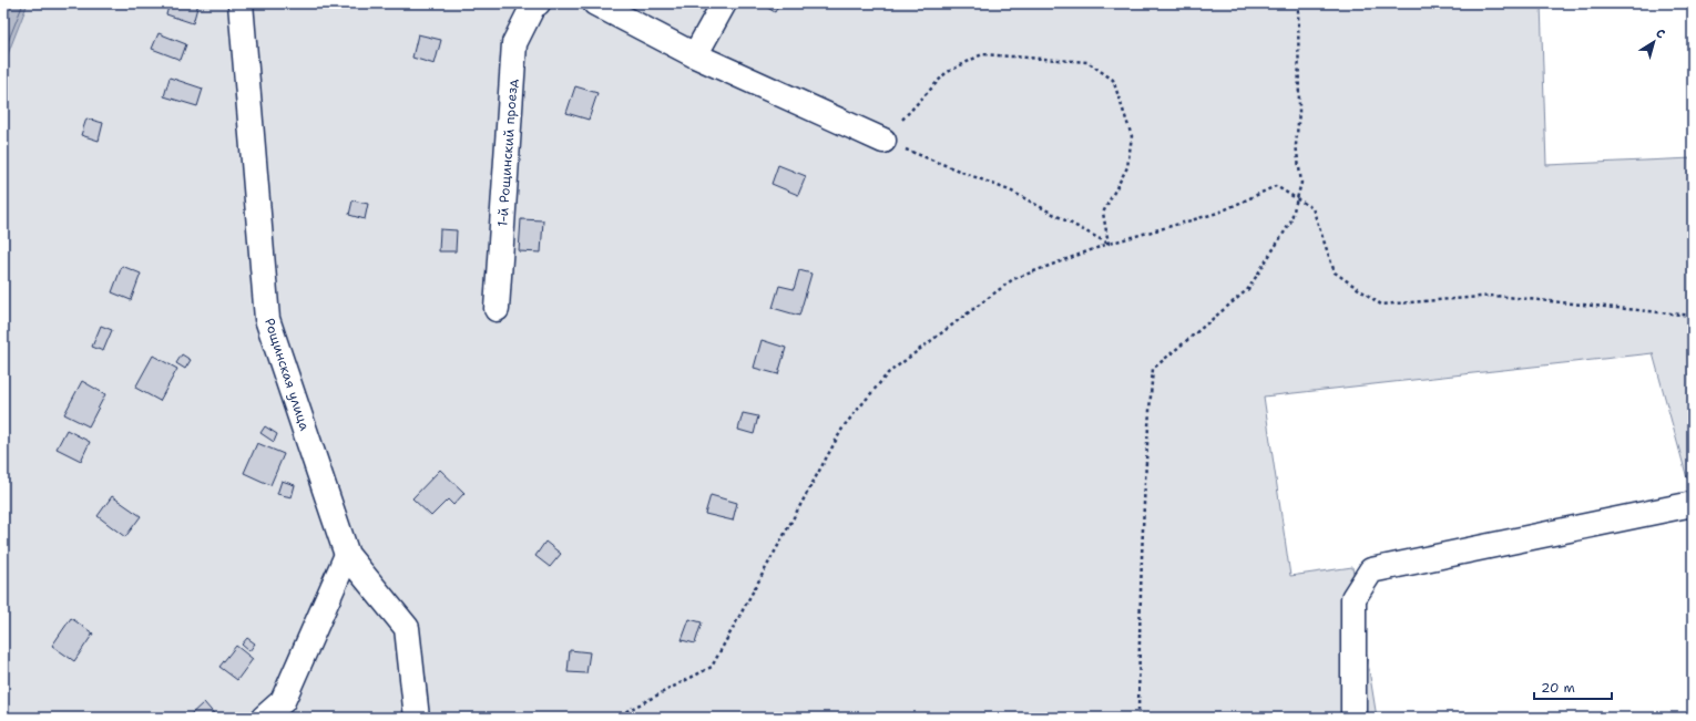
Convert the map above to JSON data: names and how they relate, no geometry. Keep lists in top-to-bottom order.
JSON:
{
  "streets": {
    "lane": ["1-й Рощинский проезд", "Рощинская улица"]
  },
  "scale_bar": "20 m",
  "north": "top right"
}
